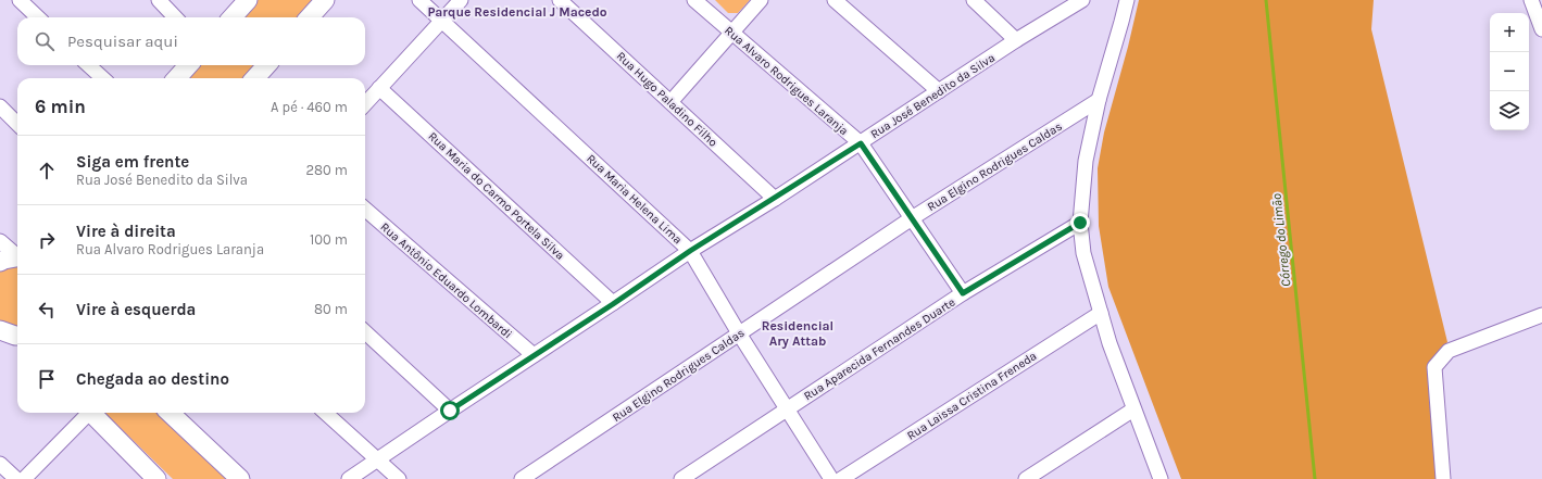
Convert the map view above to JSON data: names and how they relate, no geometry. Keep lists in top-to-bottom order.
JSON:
{
  "streets": {
    "street": [
      "Rua Alvaro Rodrigues Laranja",
      "Rua José Benedito da Silva",
      "Rua Hugo Paladino Filho",
      "Rua Elgino Rodrigues Caldas",
      "Rua Maria do Carmo Portela Silva",
      "Rua Maria Helena Lima",
      "Rua Antônio Eduardo Lombardi",
      "Rua Aparecida Fernandes Duarte",
      "Rua Laissa Cristina Freneda"
    ]
  },
  "crossings": [
    ["Rua Alvaro Rodrigues Laranja", "Rua José Benedito da Silva"],
    ["Rua Alvaro Rodrigues Laranja", "Rua Elgino Rodrigues Caldas"],
    ["Rua Alvaro Rodrigues Laranja", "Rua Aparecida Fernandes Duarte"],
    ["Rua José Benedito da Silva", "Rua Hugo Paladino Filho"],
    ["Rua José Benedito da Silva", "Rua Maria do Carmo Portela Silva"],
    ["Rua José Benedito da Silva", "Rua Maria Helena Lima"],
    ["Rua José Benedito da Silva", "Rua Antônio Eduardo Lombardi"],
    ["Rua Elgino Rodrigues Caldas", "Rua Maria Helena Lima"],
    ["Rua Maria Helena Lima", "Rua Aparecida Fernandes Duarte"]
  ],
  "districts": ["Parque Residencial J Macedo", "Residencial Ary Attab"],
  "water": ["Córrego do Limão"],
  "page": {
    "map_buttons": ["+", "−"],
    "search": "Pesquisar aqui",
    "heading": ["6 min", "A pé · 460 m"],
    "list": [
      ["Siga em frente", "Rua José Benedito da Silva", "280 m"],
      ["Vire à direita", "Rua Alvaro Rodrigues Laranja", "100 m"],
      ["Vire à esquerda", "80 m"],
      "Chegada ao destino"
    ]
  }
}
